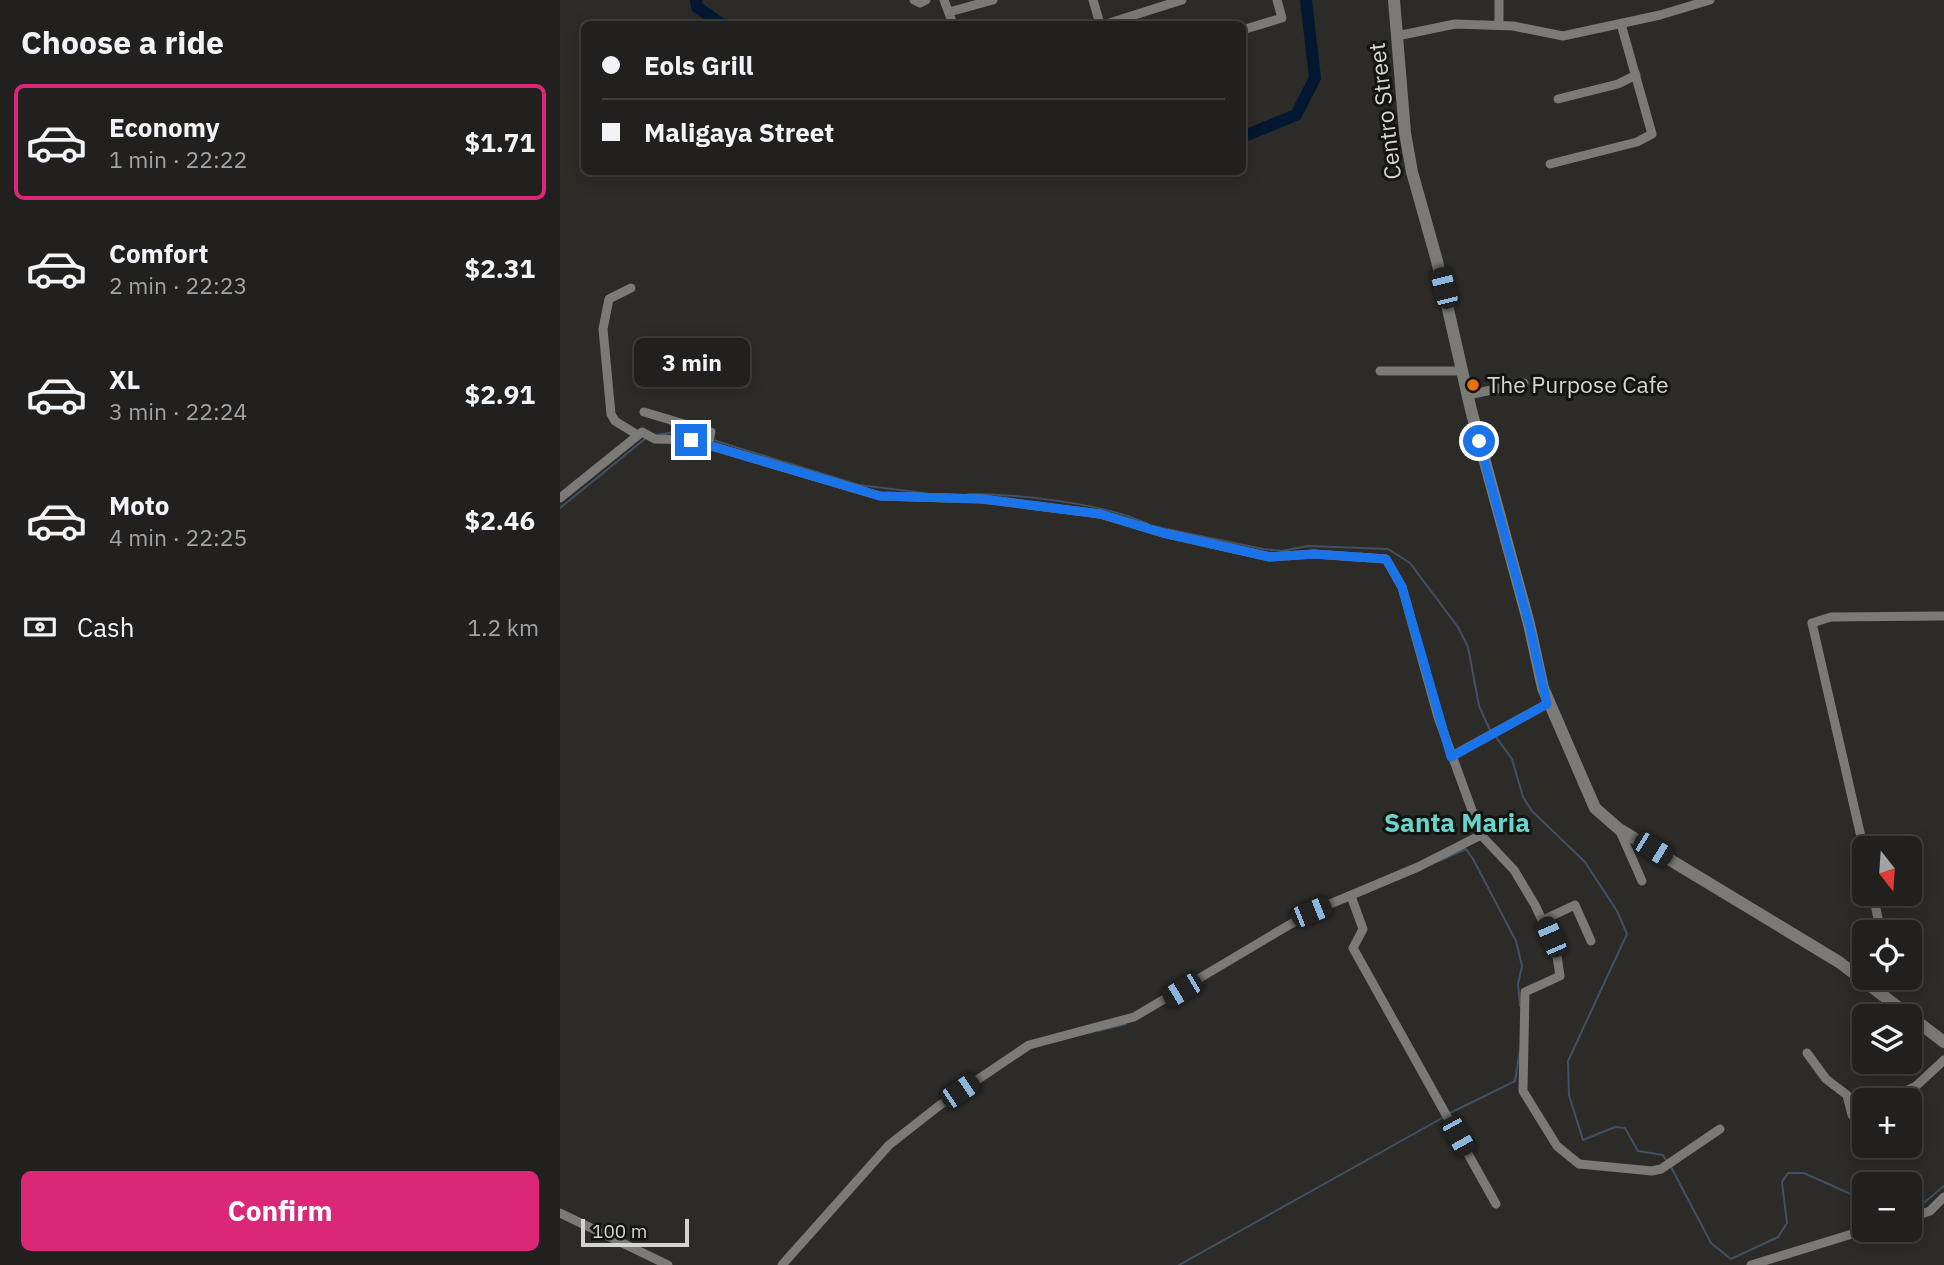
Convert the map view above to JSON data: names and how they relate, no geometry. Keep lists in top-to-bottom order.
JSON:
{
  "streets": {
    "street": ["Centro Street"]
  },
  "districts": ["Santa Maria"],
  "places": ["The Purpose Cafe"],
  "scale_bar": "100 m",
  "north": "bottom",
  "page": {
    "heading": "Choose a ride",
    "banner": ["Eols Grill", "Maligaya Street"],
    "list": [
      {
        "name": "Economy",
        "note": "1 min · 22:22",
        "value": "$1.71"
      },
      {
        "name": "Comfort",
        "note": "2 min · 22:23",
        "value": "$2.31"
      },
      {
        "name": "XL",
        "note": "3 min · 22:24",
        "value": "$2.91"
      },
      {
        "name": "Moto",
        "note": "4 min · 22:25",
        "value": "$2.46"
      }
    ],
    "bubble": "3 min",
    "pay": ["Cash", "1.2 km"],
    "map_buttons": ["+", "−"],
    "buttons": "Confirm",
    "scale": "100 m"
  }
}
